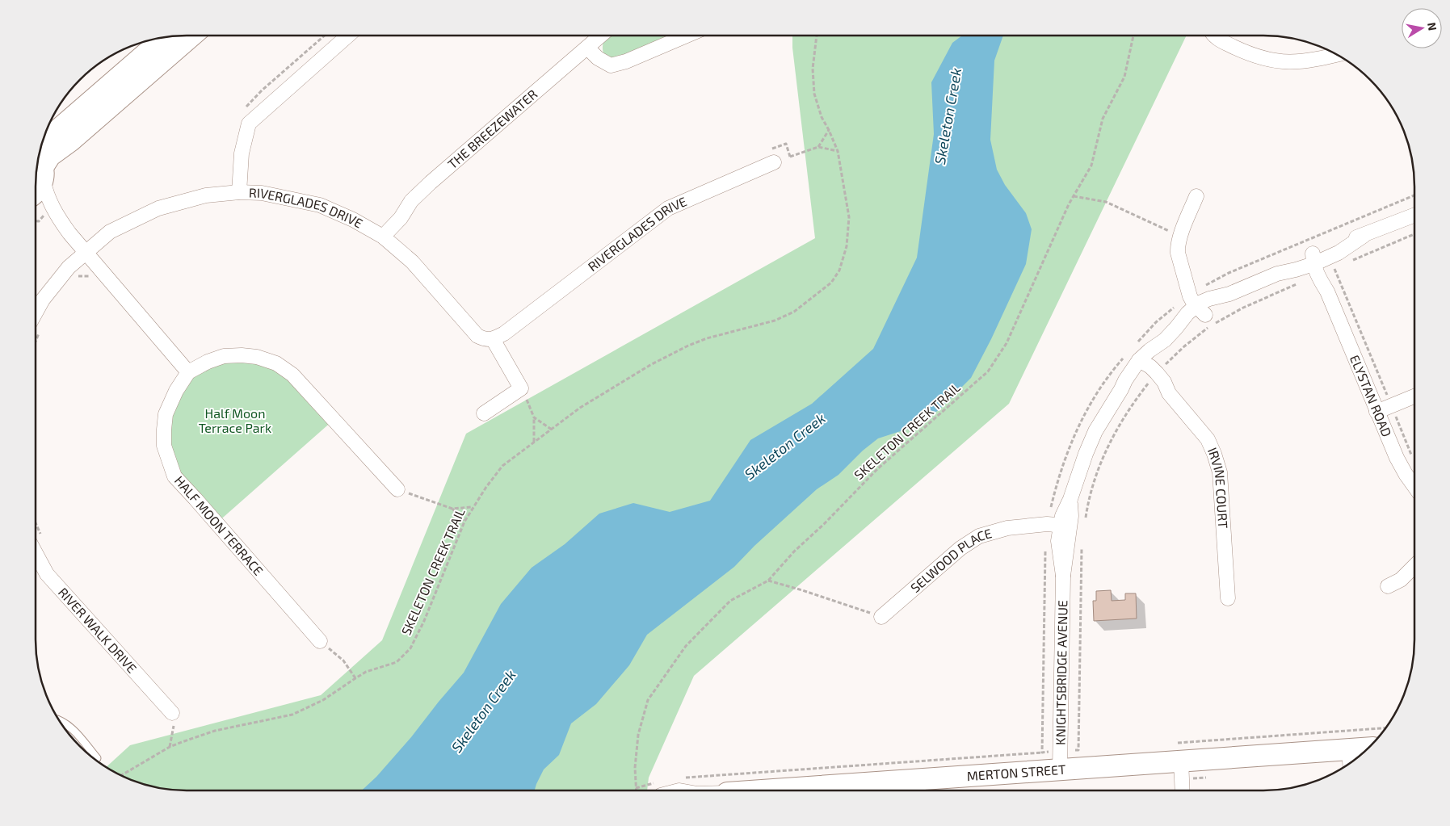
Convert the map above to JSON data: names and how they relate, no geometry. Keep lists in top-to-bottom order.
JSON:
{
  "streets": {
    "street": [
      "THE BREEZEWATER",
      "RIVERGLADES DRIVE",
      "ELYSTAN ROAD",
      "IRVINE COURT",
      "HALF MOON TERRACE",
      "SELWOOD PLACE",
      "RIVER WALK DRIVE",
      "KNIGHTSBRIDGE AVENUE",
      "MERTON STREET"
    ],
    "path": ["SKELETON CREEK TRAIL"]
  },
  "crossings": [
    ["THE BREEZEWATER", "RIVERGLADES DRIVE"],
    ["ELYSTAN ROAD", "KNIGHTSBRIDGE AVENUE"],
    ["IRVINE COURT", "KNIGHTSBRIDGE AVENUE"],
    ["SELWOOD PLACE", "KNIGHTSBRIDGE AVENUE"],
    ["KNIGHTSBRIDGE AVENUE", "MERTON STREET"]
  ],
  "water": ["Skeleton Creek"],
  "parks": ["Half Moon Terrace Park"],
  "north": "right"
}
